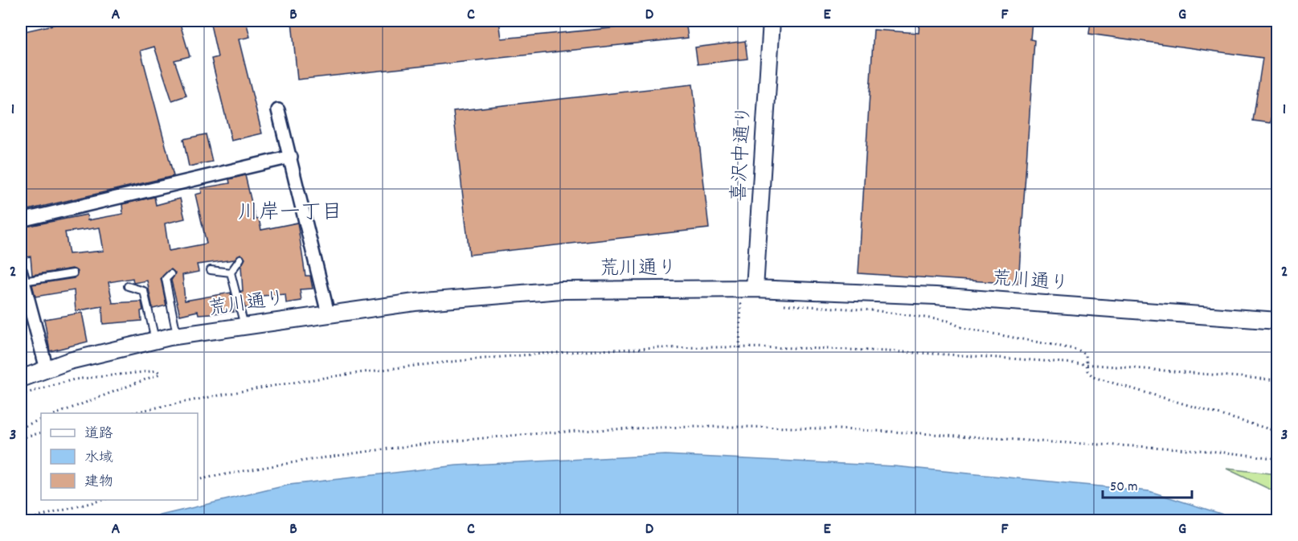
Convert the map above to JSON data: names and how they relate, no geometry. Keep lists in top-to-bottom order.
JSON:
{
  "streets": {
    "street": ["喜沢中通り", "荒川通り"]
  },
  "crossings": [
    ["喜沢中通り", "荒川通り"]
  ],
  "districts": ["川岸一丁目"],
  "legend": ["道路", "水域", "建物"],
  "scale_bar": "50 m",
  "grid": {
    "columns": [
      "A",
      "B",
      "C",
      "D",
      "E",
      "F",
      "G"
    ],
    "rows": ["1", "2", "3"]
  }
}
